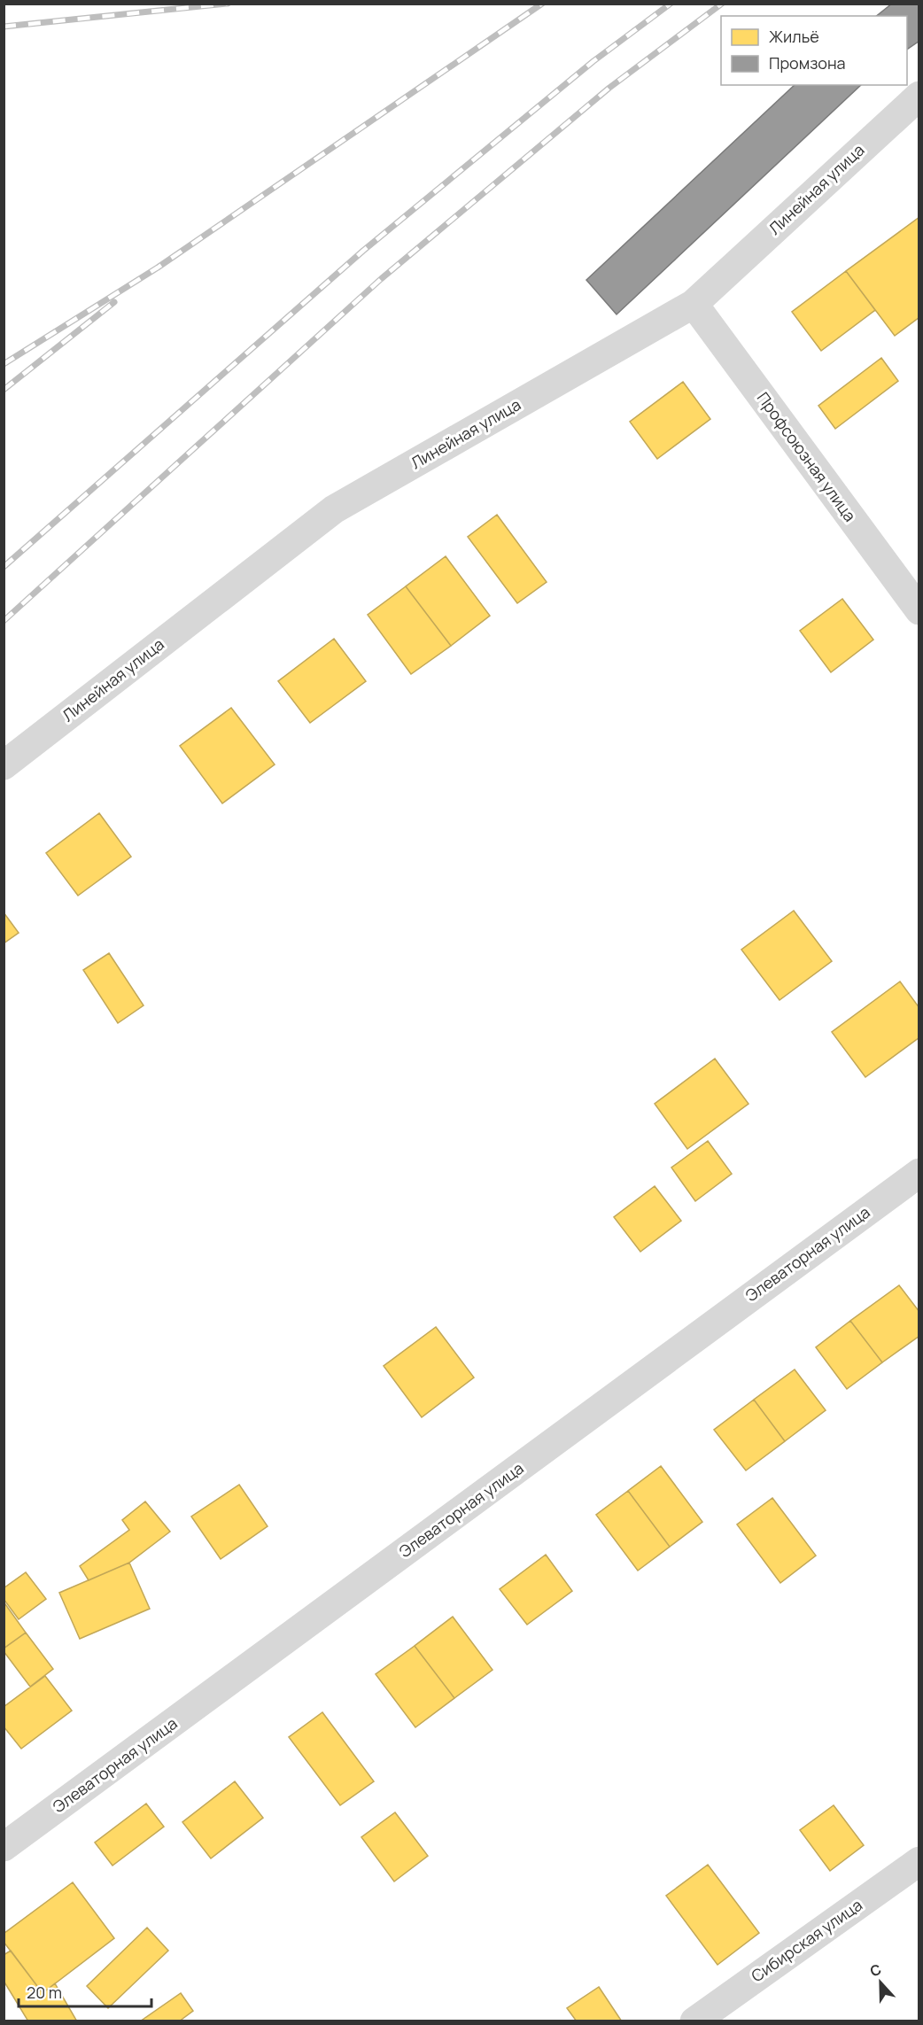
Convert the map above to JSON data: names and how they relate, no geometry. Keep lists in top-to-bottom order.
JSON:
{
  "streets": {
    "street": [
      "Линейная улица",
      "Профсоюзная улица",
      "Элеваторная улица",
      "Сибирская улица"
    ]
  },
  "crossings": [
    ["Линейная улица", "Профсоюзная улица"]
  ],
  "legend": ["Жильё", "Промзона"],
  "scale_bar": "20 m",
  "north": "top"
}
